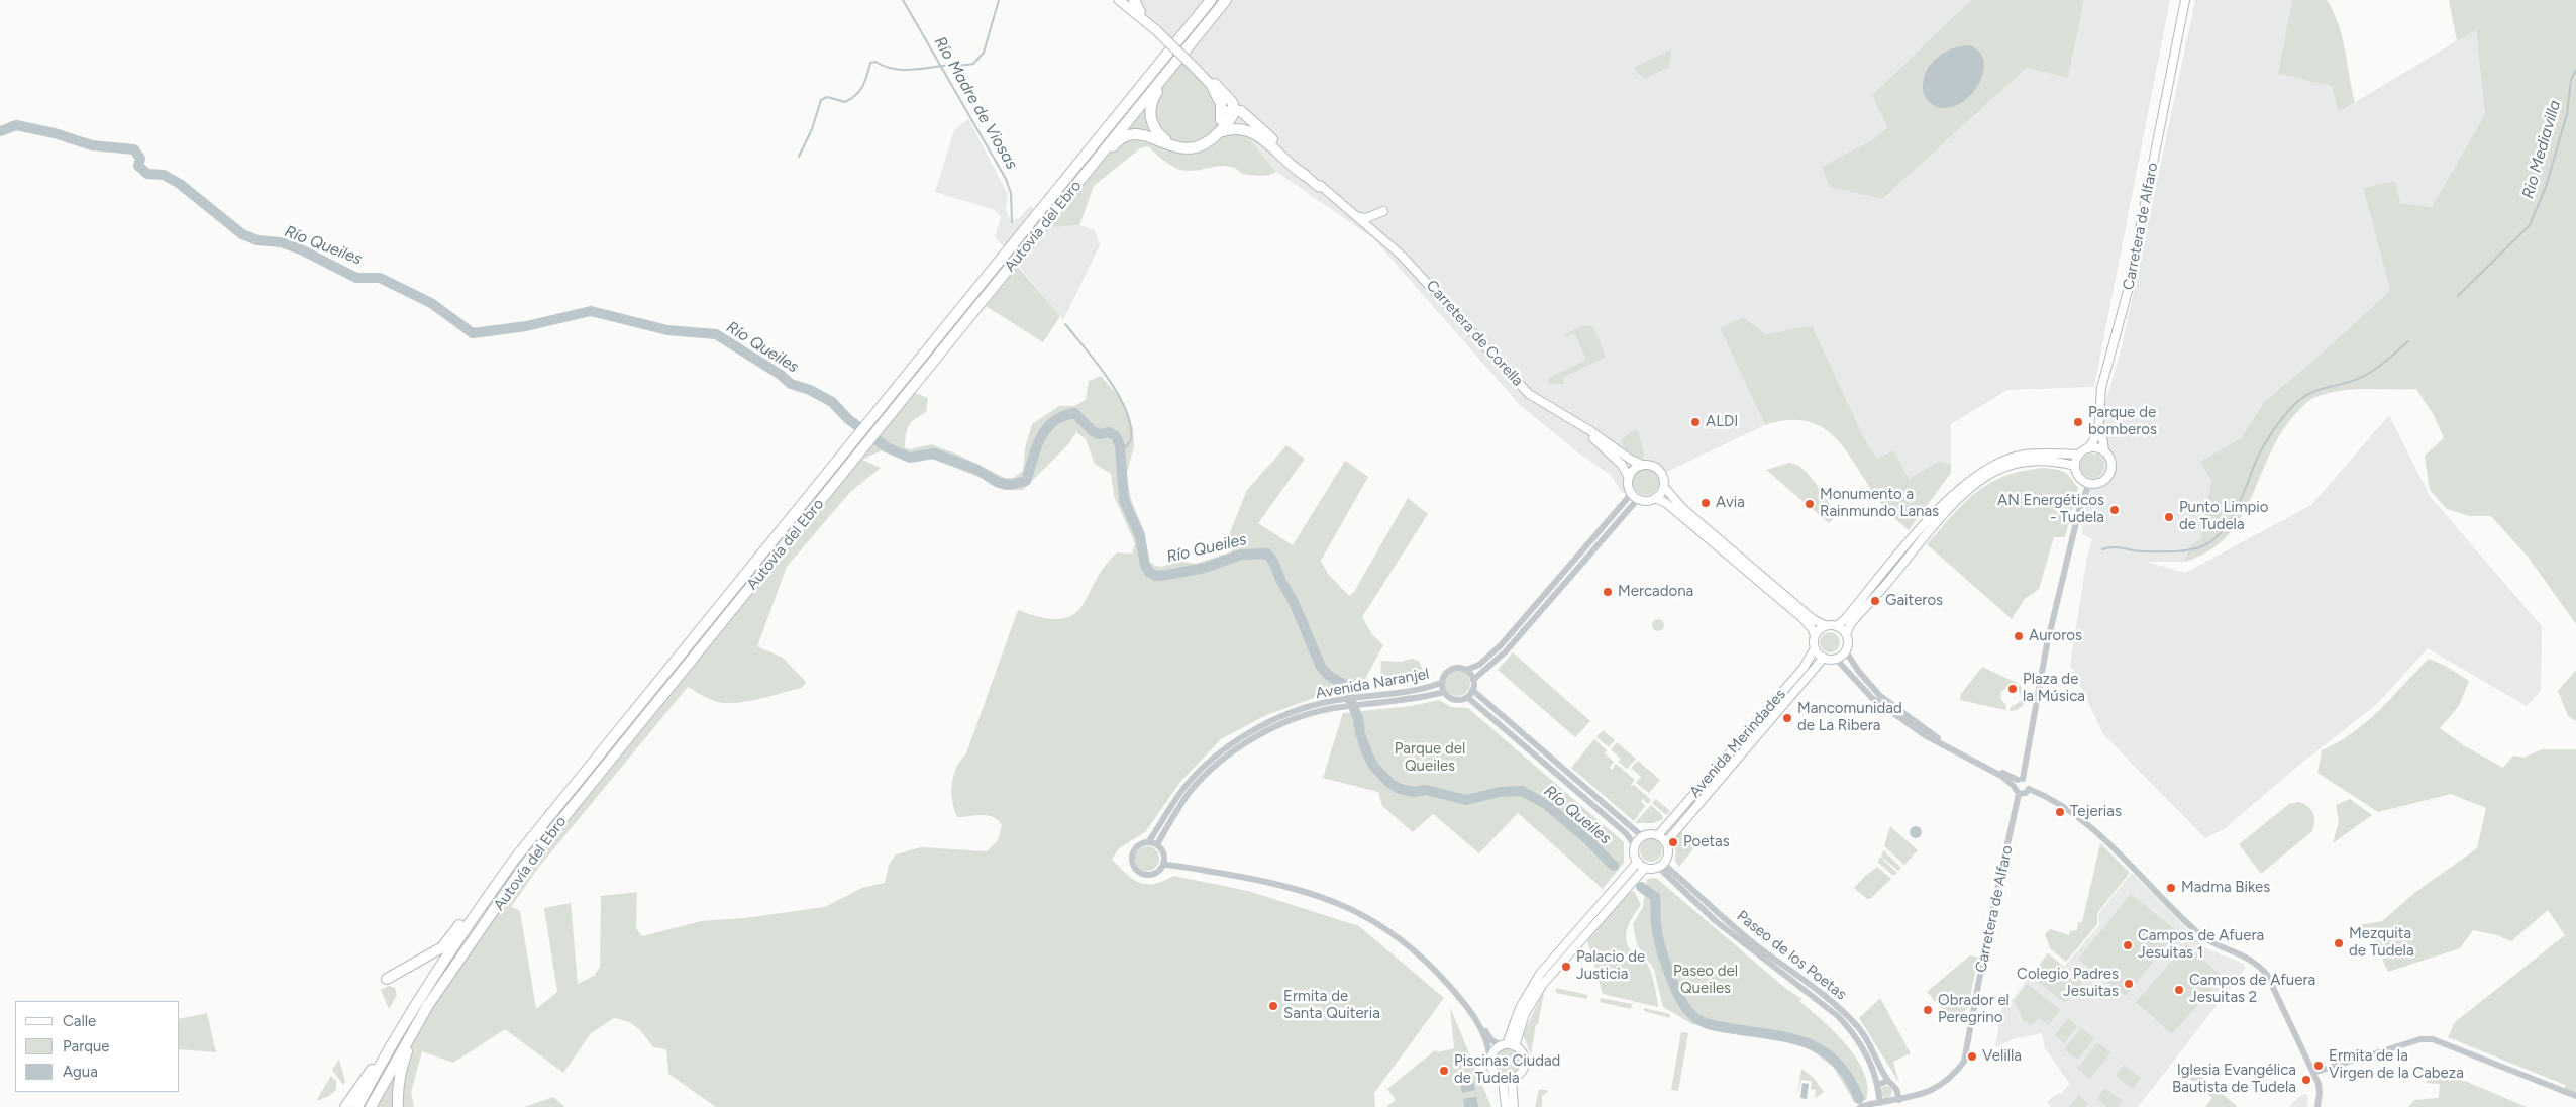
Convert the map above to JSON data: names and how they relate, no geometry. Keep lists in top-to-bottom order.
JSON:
{
  "streets": {
    "highway": ["Autovía del Ebro"],
    "main road": ["Carretera de Alfaro", "Carretera de Corella", "Avenida Merindades"],
    "street": ["Avenida Naranjel", "Paseo de los Poetas"]
  },
  "crossings": [
    ["Carretera de Alfaro", "Paseo de los Poetas"],
    ["Avenida Merindades", "Paseo de los Poetas"]
  ],
  "water": ["Río Madre de Viosas", "Rio Mediavilla", "Río Queiles"],
  "parks": ["Parque del Queiles", "Paseo del Queiles"],
  "places": [
    "ALDI",
    "Parque de bomberos",
    "Avia",
    "Monumento a Rainmundo Lanas",
    "AN Energéticos - Tudela",
    "Punto Limpio de Tudela",
    "Mercadona",
    "Gaiteros",
    "Auroros",
    "Plaza de la Música",
    "Mancomunidad de La Ribera",
    "Tejerias",
    "Poetas",
    "Madma Bikes",
    "Mezquita de Tudela",
    "Campos de Afuera Jesuitas 1",
    "Palacio de Justicia",
    "Colegio Padres Jesuitas",
    "Campos de Afuera Jesuitas 2",
    "Ermita de Santa Quiteria",
    "Obrador el Peregrino",
    "Velilla",
    "Ermita de la Virgen de la Cabeza",
    "Piscinas Ciudad de Tudela",
    "Iglesia Evangélica Bautista de Tudela"
  ],
  "legend": ["Calle", "Parque", "Agua"]
}
